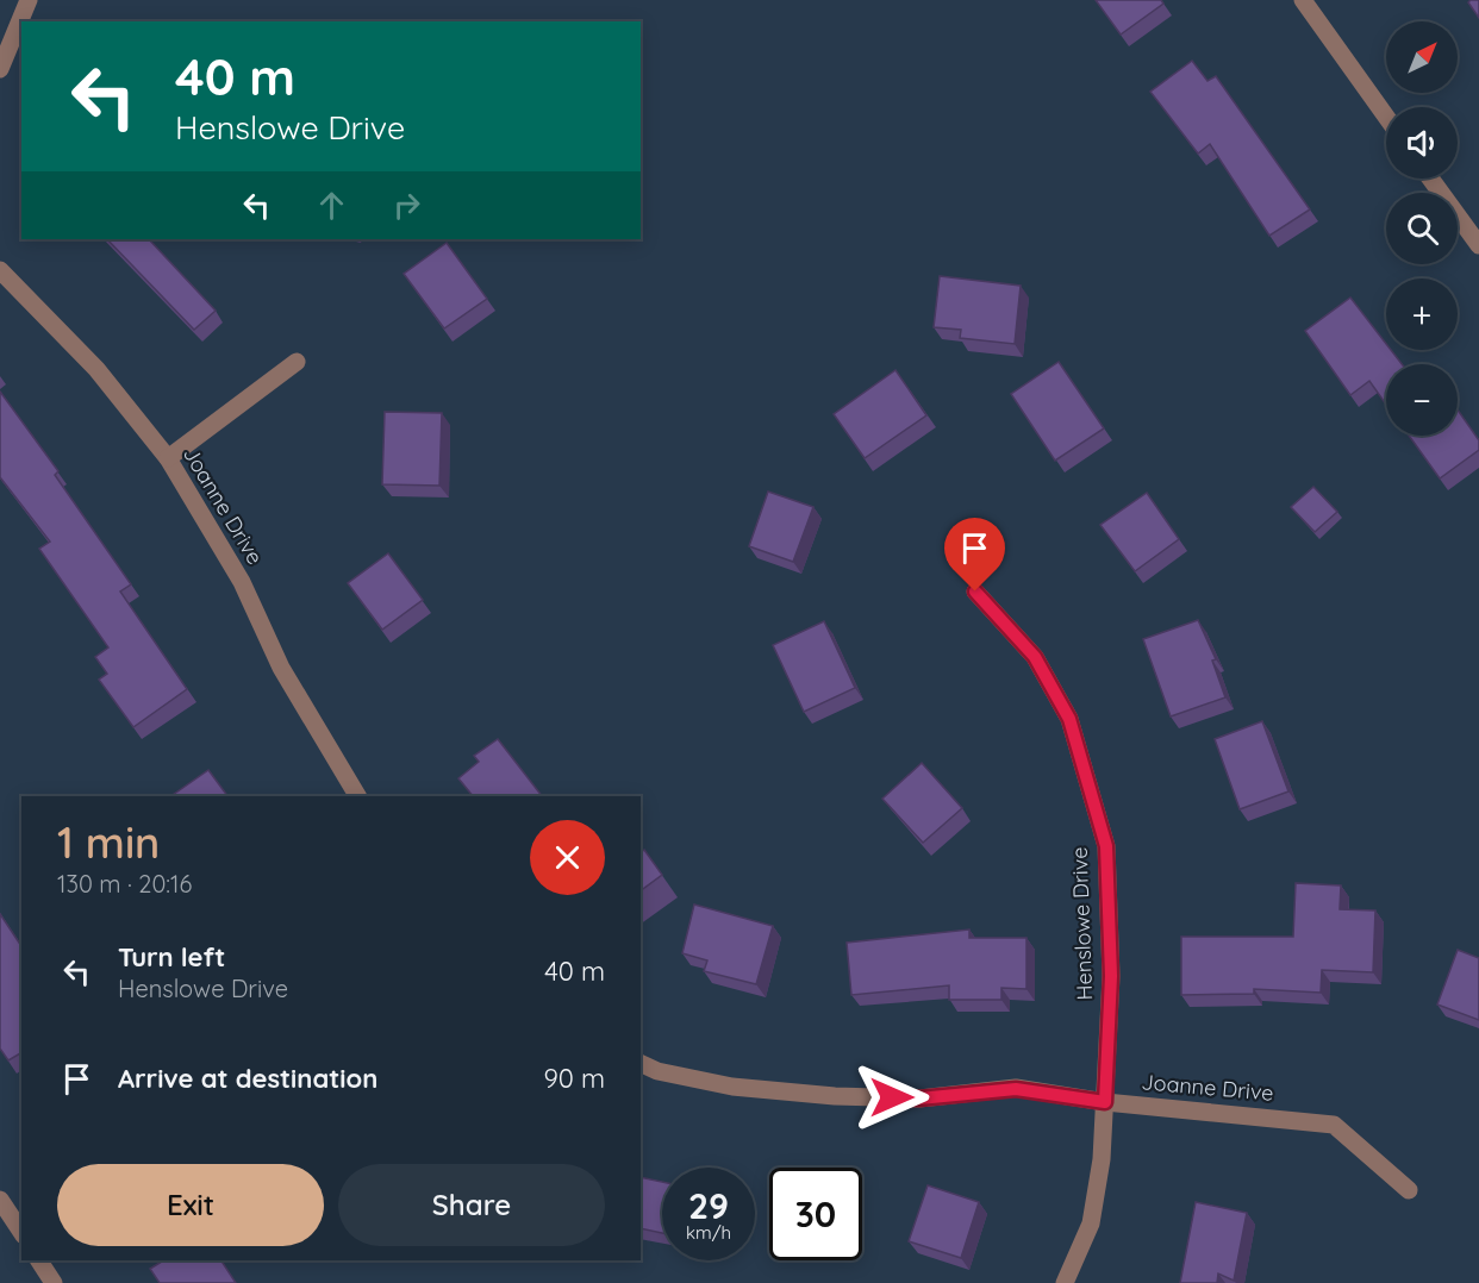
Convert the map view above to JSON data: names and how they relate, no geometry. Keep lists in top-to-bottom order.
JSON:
{
  "streets": {
    "street": ["Joanne Drive", "Henslowe Drive"]
  },
  "crossings": [
    ["Joanne Drive", "Henslowe Drive"]
  ],
  "north": "top right",
  "page": {
    "map_buttons": ["+", "−"],
    "turn": ["40 m", "Henslowe Drive"],
    "heading": ["1 min", "130 m · 20:16"],
    "list": [
      {
        "name": "Turn left",
        "note": "Henslowe Drive",
        "value": "40 m"
      },
      {
        "name": "Arrive at destination",
        "value": "90 m"
      }
    ],
    "buttons": ["Exit", "Share"],
    "speed": "29 km/h",
    "limit": "30"
  }
}
